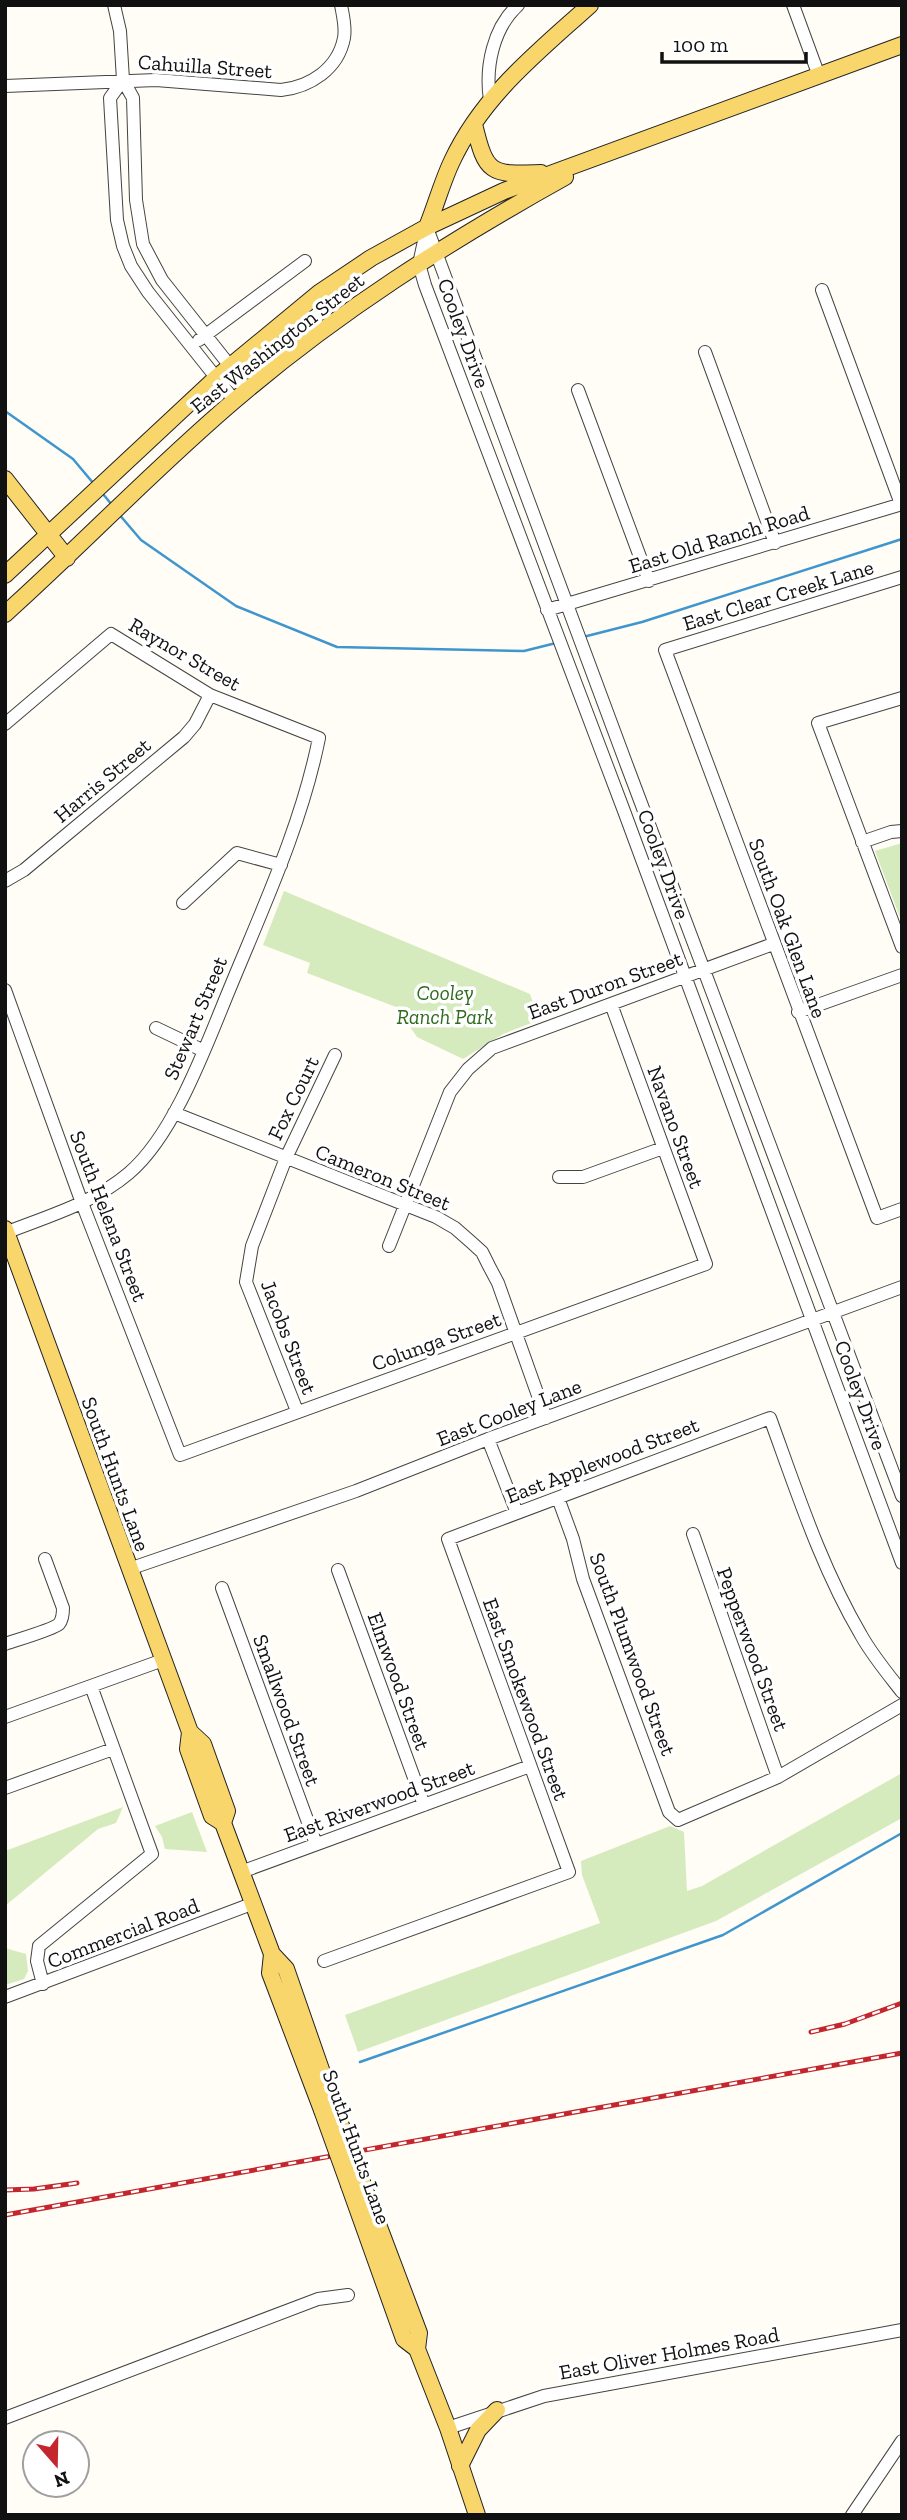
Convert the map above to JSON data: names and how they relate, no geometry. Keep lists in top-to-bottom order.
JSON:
{
  "streets": {
    "main road": ["East Washington Street", "South Hunts Lane"],
    "street": [
      "Cahuilla Street",
      "Cooley Drive",
      "East Old Ranch Road",
      "East Clear Creek Lane",
      "Raynor Street",
      "Harris Street",
      "South Oak Glen Lane",
      "East Duron Street",
      "Stewart Street",
      "Fox Court",
      "Navano Street",
      "Cameron Street",
      "South Helena Street",
      "Jacobs Street",
      "Colunga Street",
      "East Cooley Lane",
      "East Applewood Street",
      "Pepperwood Street",
      "South Plumwood Street",
      "Elmwood Street",
      "East Smokewood Street",
      "Smallwood Street",
      "East Riverwood Street",
      "Commercial Road",
      "East Oliver Holmes Road"
    ]
  },
  "crossings": [
    ["Cooley Drive", "East Washington Street"],
    ["Cooley Drive", "East Old Ranch Road"],
    ["Cooley Drive", "East Duron Street"],
    ["Cooley Drive", "East Cooley Lane"],
    ["East Clear Creek Lane", "South Oak Glen Lane"],
    ["Raynor Street", "Harris Street"],
    ["Raynor Street", "Stewart Street"],
    ["South Oak Glen Lane", "East Duron Street"],
    ["East Duron Street", "Navano Street"],
    ["East Duron Street", "Cameron Street"],
    ["Stewart Street", "Cameron Street"],
    ["Stewart Street", "South Helena Street"],
    ["Stewart Street", "South Hunts Lane"],
    ["Fox Court", "Cameron Street"],
    ["Fox Court", "Jacobs Street"],
    ["Navano Street", "Colunga Street"],
    ["Cameron Street", "Jacobs Street"],
    ["Cameron Street", "Colunga Street"],
    ["Cameron Street", "East Cooley Lane"],
    ["South Helena Street", "Colunga Street"],
    ["Jacobs Street", "Colunga Street"],
    ["East Cooley Lane", "South Hunts Lane"],
    ["East Applewood Street", "South Plumwood Street"],
    ["East Applewood Street", "East Smokewood Street"],
    ["South Hunts Lane", "East Riverwood Street"],
    ["South Hunts Lane", "Commercial Road"],
    ["South Hunts Lane", "East Oliver Holmes Road"],
    ["Pepperwood Street", "South Plumwood Street"],
    ["Elmwood Street", "East Riverwood Street"],
    ["East Smokewood Street", "East Riverwood Street"],
    ["Smallwood Street", "East Riverwood Street"]
  ],
  "parks": ["Cooley Ranch Park"],
  "scale_bar": "100 m",
  "north": "bottom"
}
